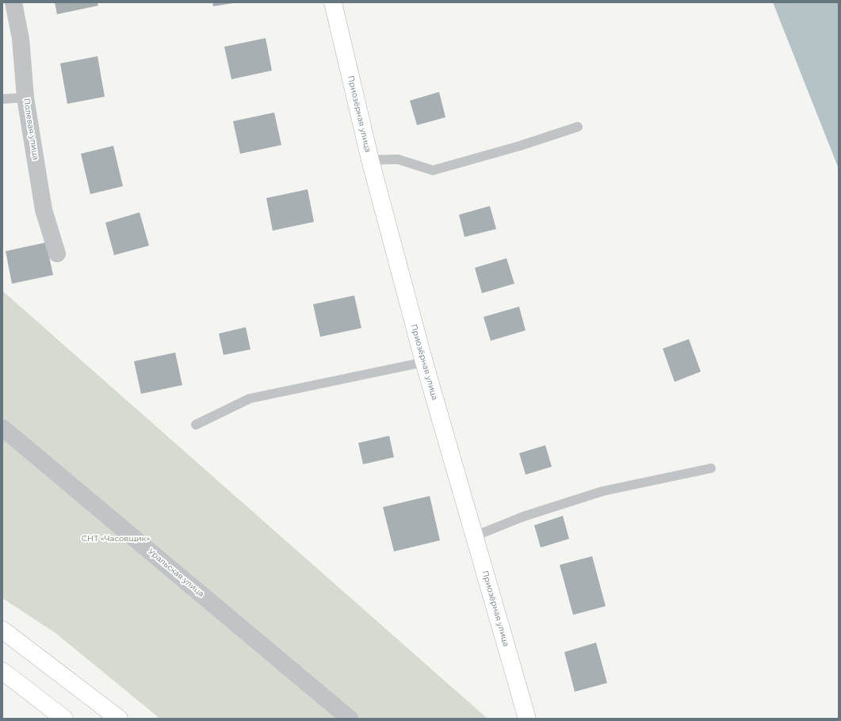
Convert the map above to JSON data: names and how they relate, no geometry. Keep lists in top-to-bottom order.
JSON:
{
  "streets": {
    "street": ["Приозёрная улица", "Полевая улица", "Уральская улица"]
  },
  "parks": ["СНТ «Часовщик»"]
}
